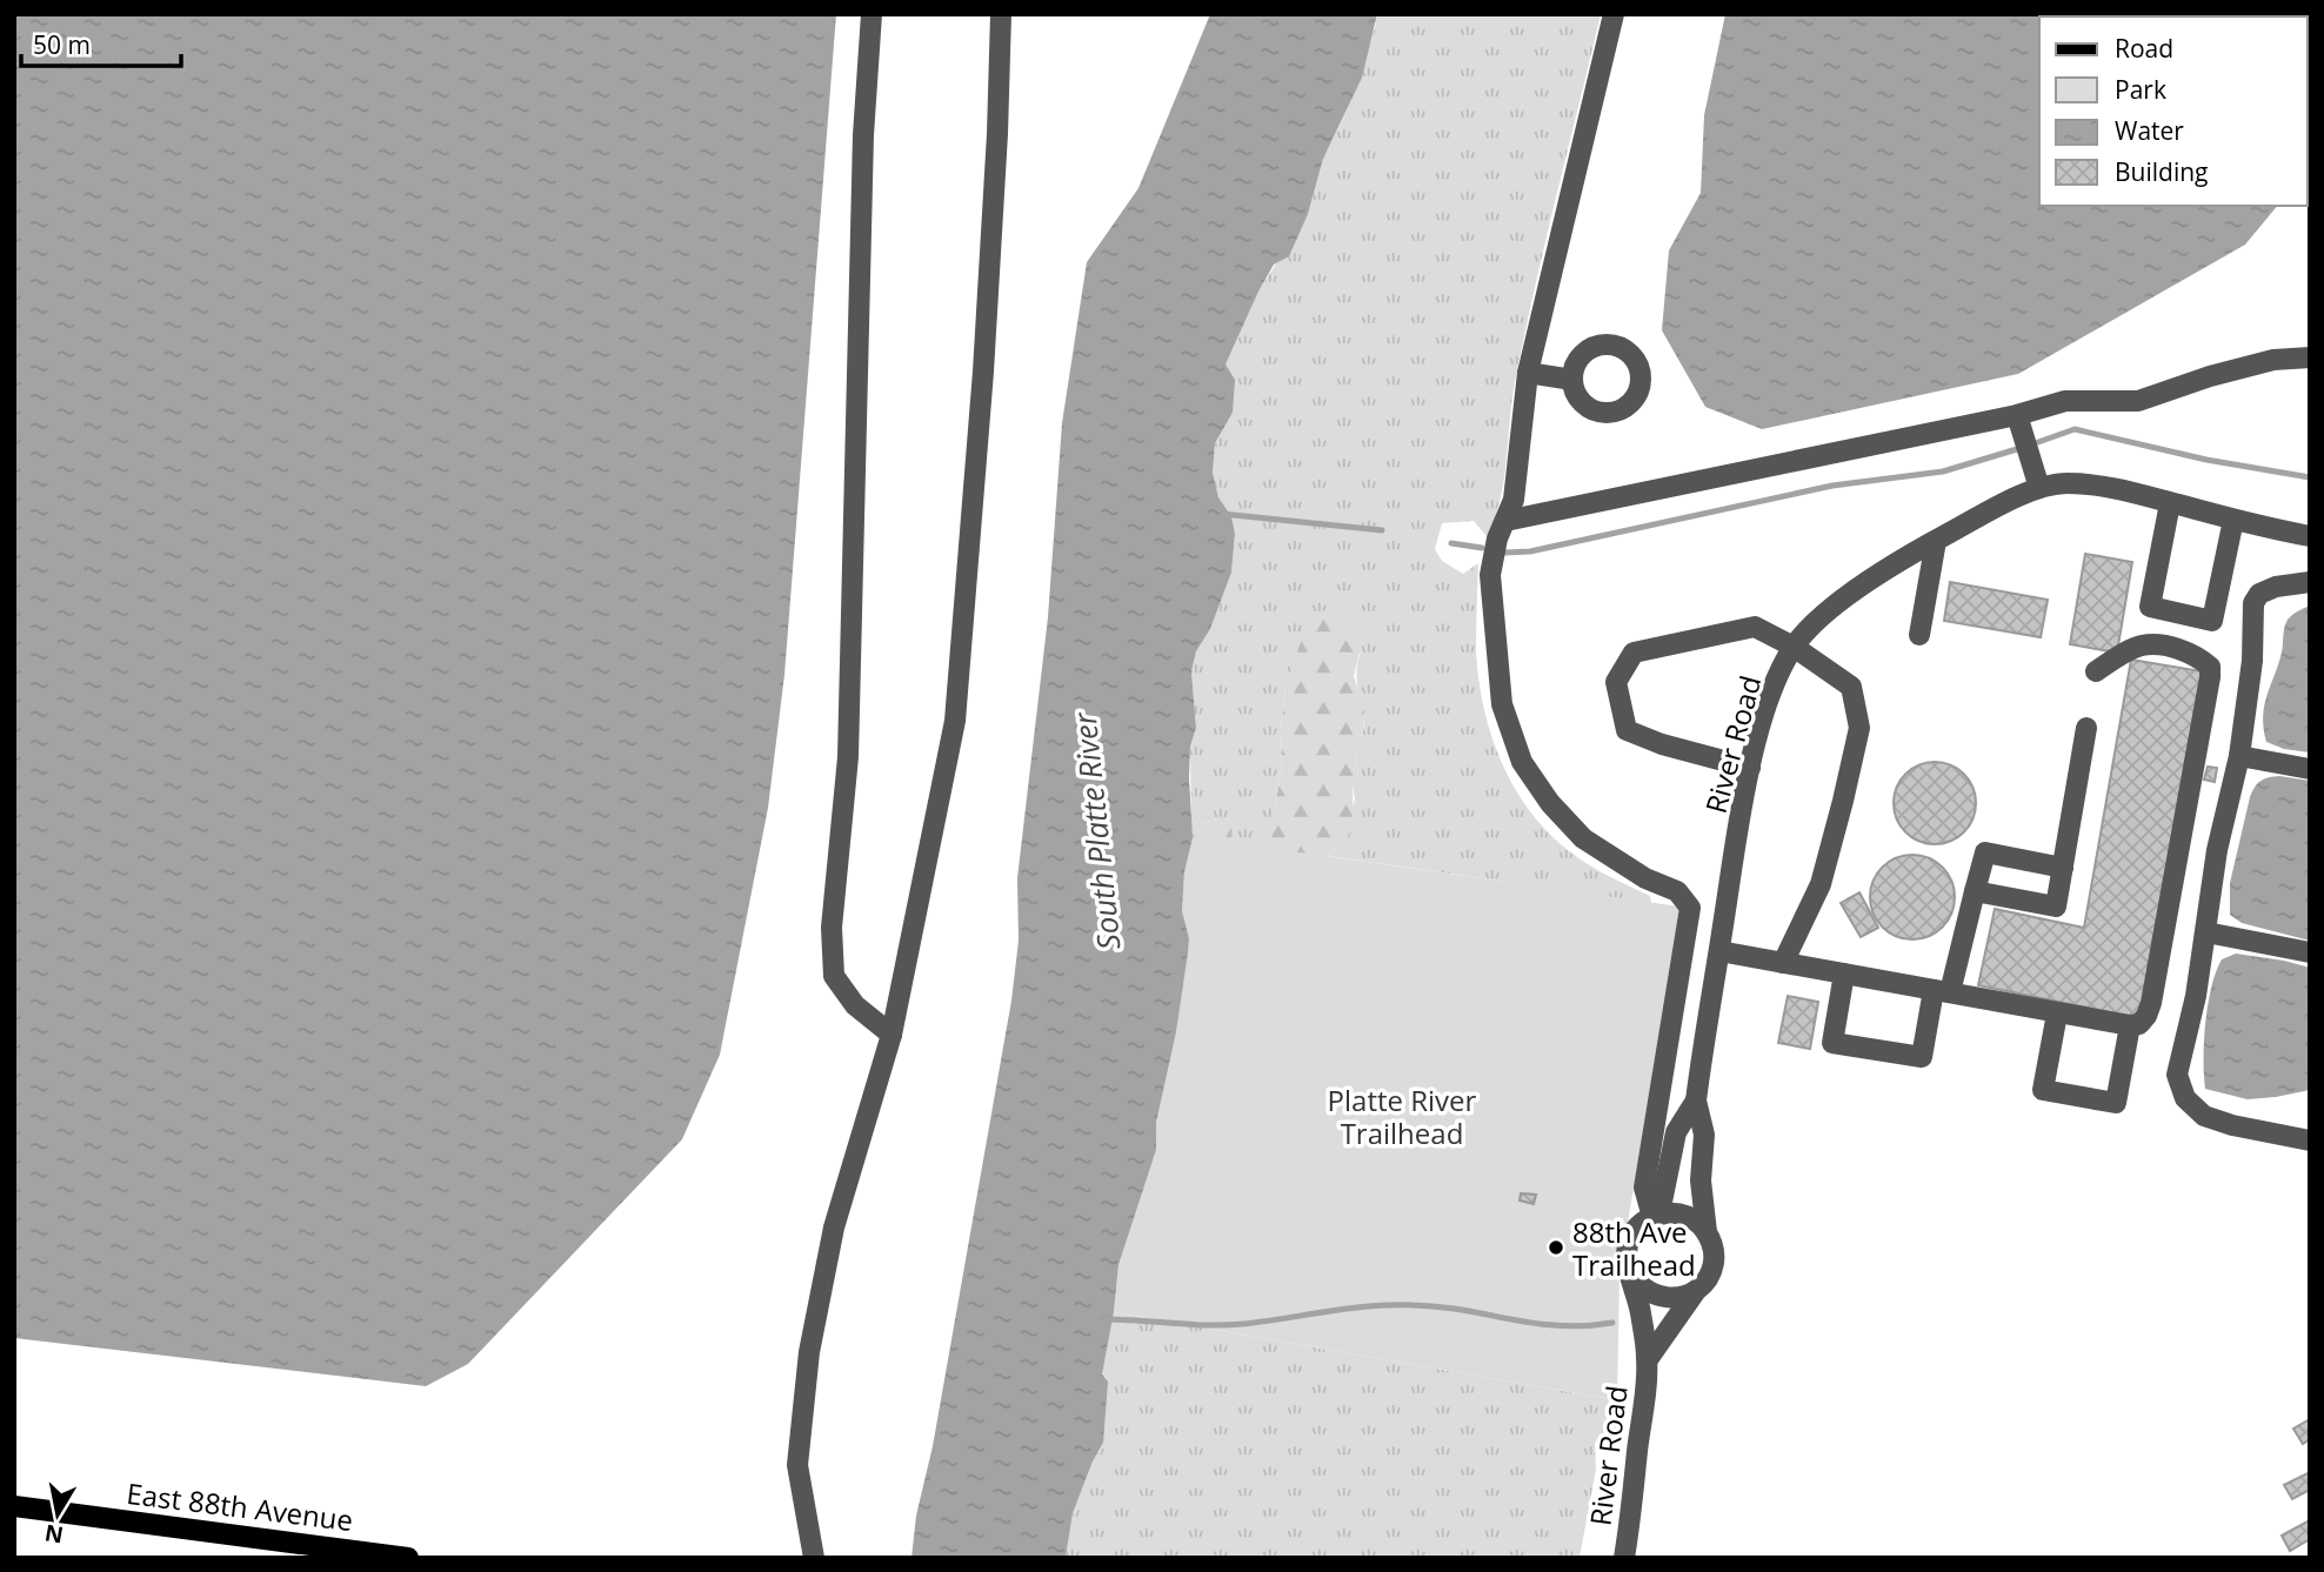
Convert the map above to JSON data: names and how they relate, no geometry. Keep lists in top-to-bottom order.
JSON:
{
  "streets": {
    "main road": ["East 88th Avenue"],
    "street": ["River Road"]
  },
  "water": ["South Platte River"],
  "parks": ["Platte River Trailhead"],
  "places": ["88th Ave Trailhead"],
  "legend": [
    "Road",
    "Park",
    "Water",
    "Building"
  ],
  "scale_bar": "50 m",
  "north": "bottom"
}
